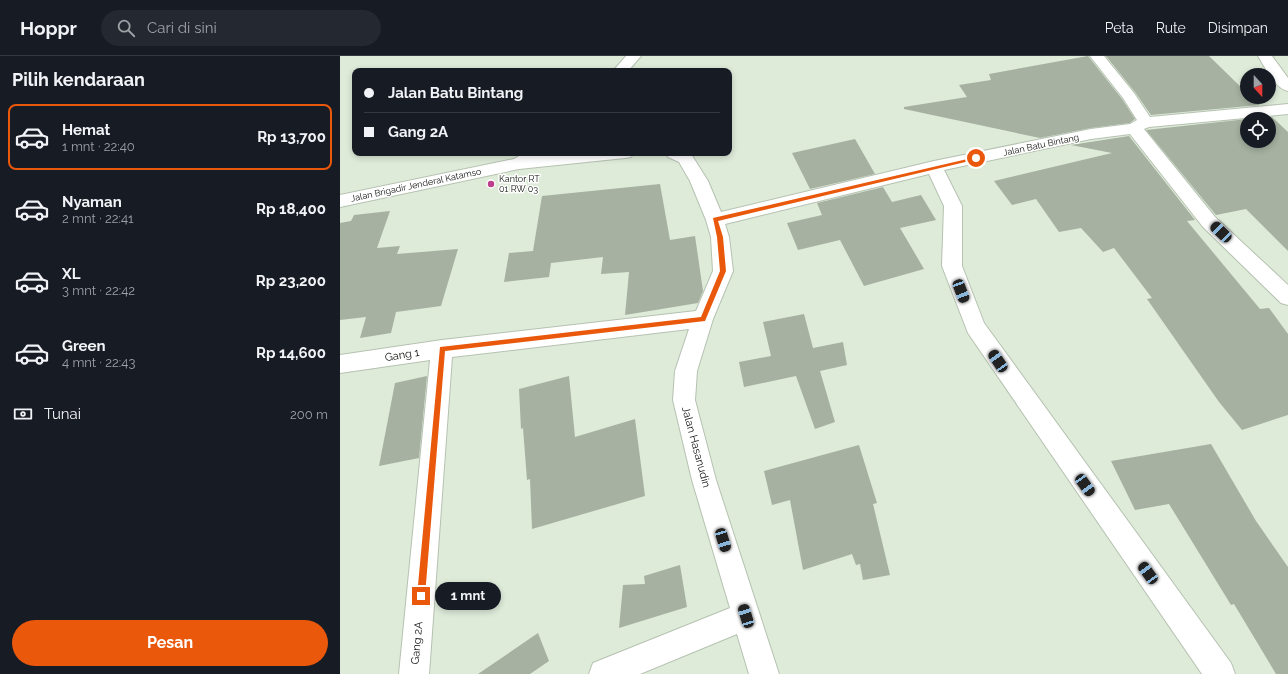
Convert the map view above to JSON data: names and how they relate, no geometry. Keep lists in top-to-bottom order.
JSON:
{
  "streets": {
    "street": [
      "Jalan Batu Bintang",
      "Jalan Brigadir Jenderal Katamso",
      "Gang 1",
      "Jalan Hasanudin",
      "Gang 2A"
    ]
  },
  "crossings": [
    ["Jalan Batu Bintang", "Jalan Hasanudin"],
    ["Gang 1", "Jalan Hasanudin"],
    ["Gang 1", "Gang 2A"]
  ],
  "places": ["Kantor RT 01 RW 03"],
  "north": "bottom",
  "page": {
    "header": "Hoppr",
    "search": "Cari di sini",
    "nav": ["Peta", "Rute", "Disimpan"],
    "heading": "Pilih kendaraan",
    "banner": ["Jalan Batu Bintang", "Gang 2A"],
    "list": [
      {
        "name": "Hemat",
        "note": "1 mnt · 22:40",
        "value": "Rp 13,700"
      },
      {
        "name": "Nyaman",
        "note": "2 mnt · 22:41",
        "value": "Rp 18,400"
      },
      {
        "name": "XL",
        "note": "3 mnt · 22:42",
        "value": "Rp 23,200"
      },
      {
        "name": "Green",
        "note": "4 mnt · 22:43",
        "value": "Rp 14,600"
      }
    ],
    "pay": ["Tunai", "200 m"],
    "bubble": "1 mnt",
    "buttons": "Pesan"
  }
}
